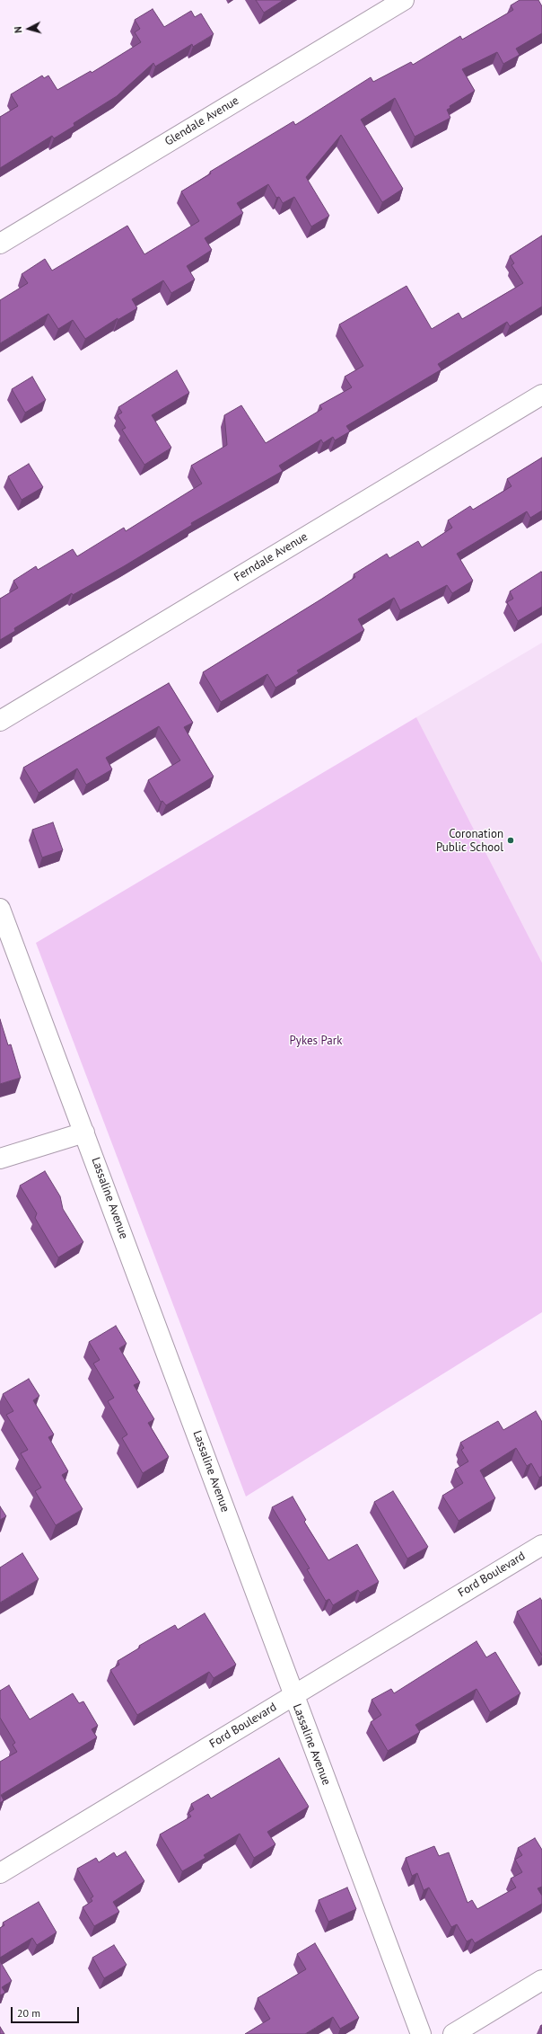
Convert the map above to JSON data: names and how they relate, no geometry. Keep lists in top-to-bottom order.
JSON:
{
  "streets": {
    "street": [
      "Glendale Avenue",
      "Ferndale Avenue",
      "Lassaline Avenue",
      "Ford Boulevard"
    ]
  },
  "crossings": [
    ["Lassaline Avenue", "Ford Boulevard"]
  ],
  "parks": ["Pykes Park"],
  "places": ["Coronation Public School"],
  "scale_bar": "20 m",
  "north": "left"
}
